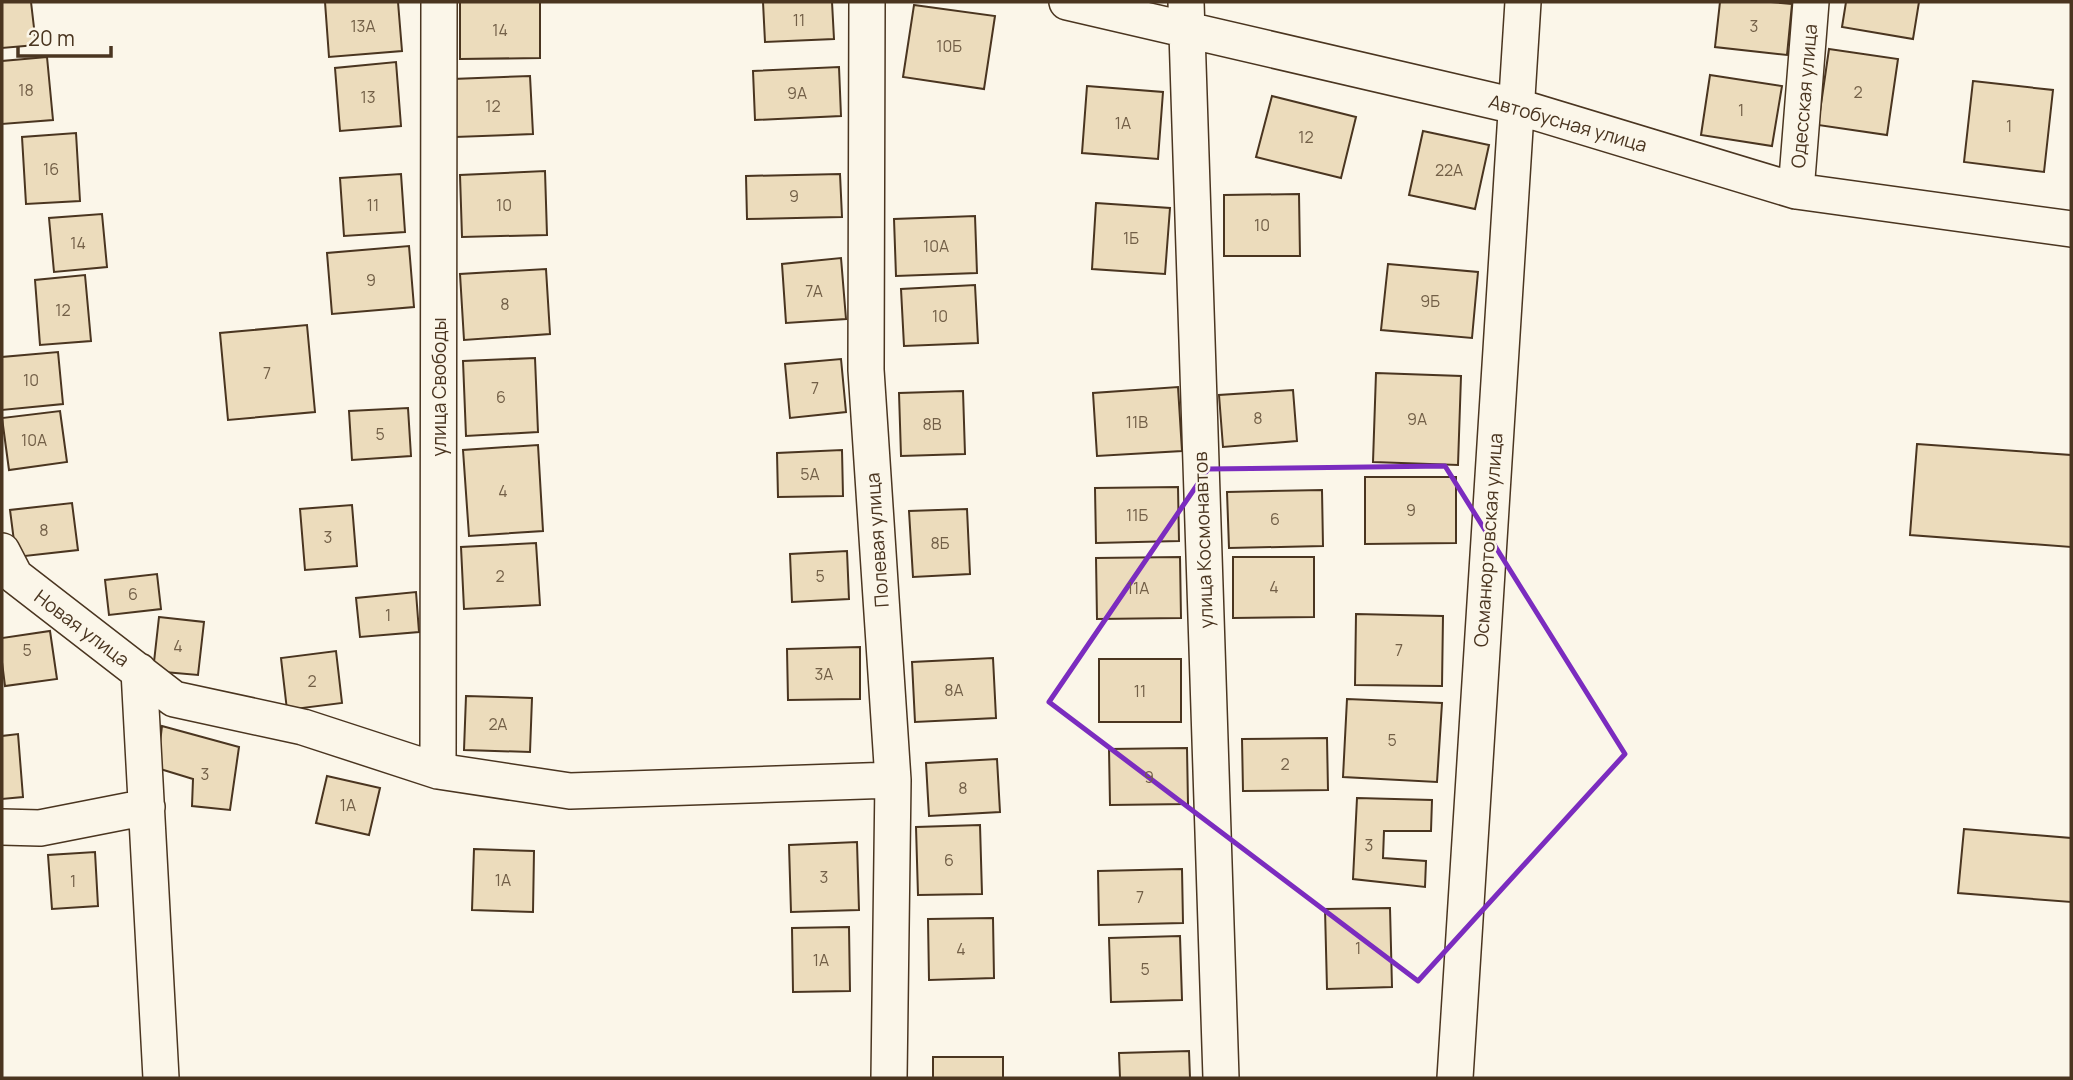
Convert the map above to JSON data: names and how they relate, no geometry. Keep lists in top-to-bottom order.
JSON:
{
  "streets": {
    "street": [
      "Одесская улица",
      "Автобусная улица",
      "улица Свободы",
      "Полевая улица",
      "улица Космонавтов",
      "Османюртовская улица",
      "Новая улица"
    ]
  },
  "crossings": [
    ["Одесская улица", "Автобусная улица"],
    ["Автобусная улица", "улица Космонавтов"],
    ["Автобусная улица", "Османюртовская улица"],
    ["улица Свободы", "Новая улица"],
    ["Полевая улица", "Новая улица"]
  ],
  "house_numbers": [
    "11",
    "13А",
    "3",
    "14",
    "10Б",
    "18",
    "2",
    "9А",
    "13",
    "12",
    "1",
    "1А",
    "1",
    "12",
    "16",
    "22А",
    "9",
    "11",
    "10",
    "10",
    "1Б",
    "14",
    "10А",
    "9",
    "7А",
    "9Б",
    "8",
    "12",
    "10",
    "7",
    "10",
    "7",
    "6",
    "8",
    "9А",
    "11В",
    "8В",
    "5",
    "10А",
    "5А",
    "4",
    "9",
    "11Б",
    "6",
    "8",
    "3",
    "8Б",
    "2",
    "5",
    "4",
    "11А",
    "6",
    "1",
    "4",
    "5",
    "7",
    "3А",
    "2",
    "8А",
    "11",
    "2А",
    "5",
    "2",
    "3",
    "9",
    "8",
    "1А",
    "3",
    "6",
    "3",
    "1А",
    "1",
    "7",
    "1",
    "4",
    "1А",
    "5"
  ],
  "scale_bar": "20 m"
}
